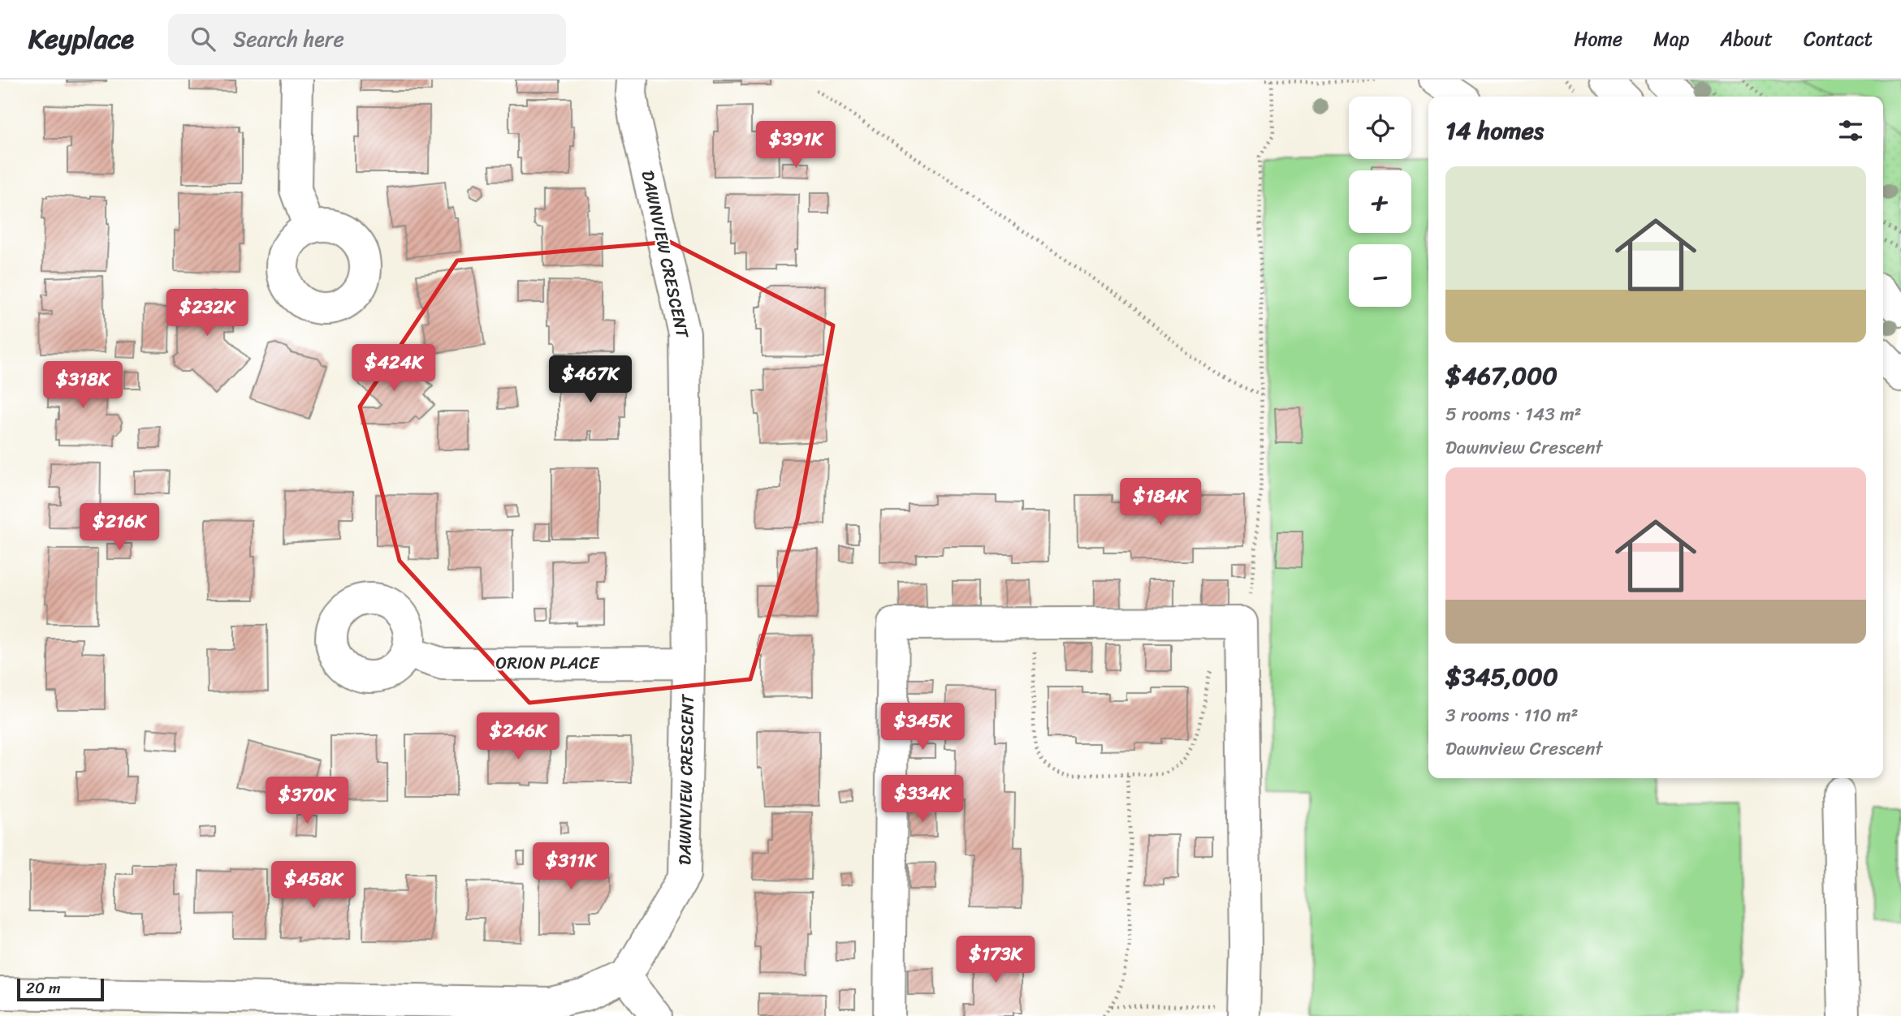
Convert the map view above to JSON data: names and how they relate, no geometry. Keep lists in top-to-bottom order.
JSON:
{
  "streets": {
    "street": ["DAWNVIEW CRESCENT", "ORION PLACE"]
  },
  "crossings": [
    ["DAWNVIEW CRESCENT", "ORION PLACE"]
  ],
  "scale_bar": "20 m",
  "page": {
    "header": "Keyplace",
    "search": "Search here",
    "nav": [
      "Home",
      "Map",
      "About",
      "Contact"
    ],
    "map_buttons": ["+", "−"],
    "heading": "14 homes",
    "price": [
      "$391K",
      "$232K",
      "$424K",
      "$467K",
      "$318K",
      "$184K",
      "$216K",
      "$345K",
      "$246K",
      "$334K",
      "$370K",
      "$311K",
      "$458K",
      "$173K"
    ],
    "list": [
      {
        "name": "$467,000",
        "note": "5 rooms · 143 m² · Dawnview Crescent"
      },
      {
        "name": "$345,000",
        "note": "3 rooms · 110 m² · Dawnview Crescent"
      }
    ],
    "scale": "20 m"
  }
}
